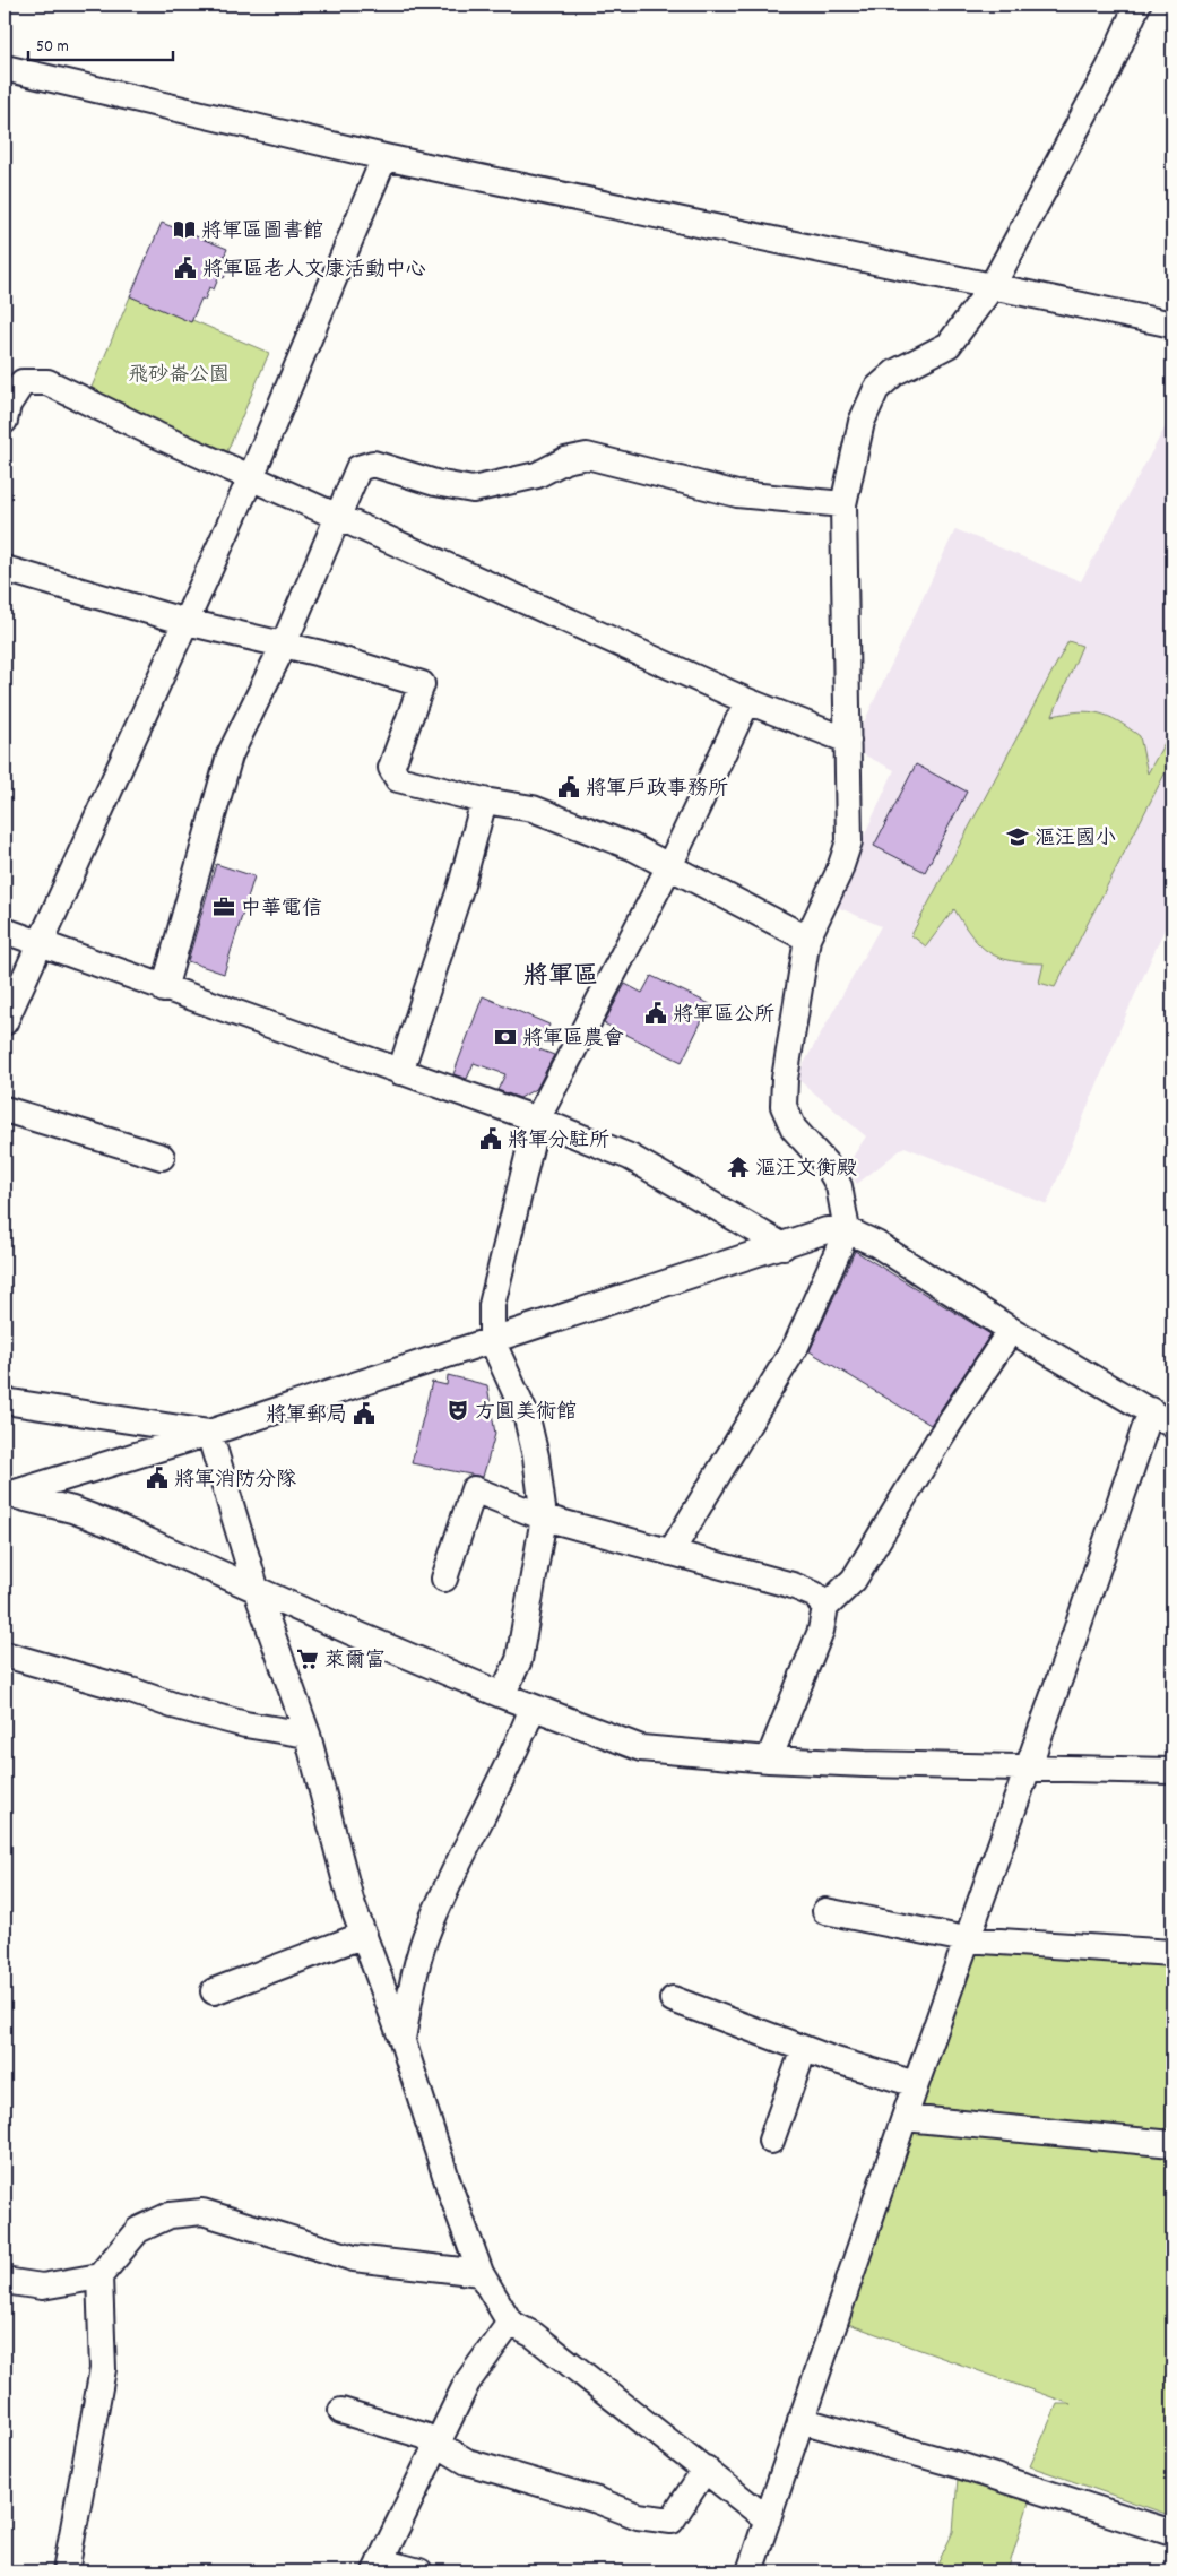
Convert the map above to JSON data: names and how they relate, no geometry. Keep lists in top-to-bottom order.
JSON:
{
  "districts": ["將軍區"],
  "parks": ["飛砂崙公園"],
  "places": {
    "library": ["將軍區圖書館"],
    "public building": [
      "將軍區老人文康活動中心",
      "將軍戶政事務所",
      "將軍區公所",
      "將軍分駐所",
      "將軍郵局",
      "將軍消防分隊"
    ],
    "school or university": ["漚汪國小"],
    "office": ["中華電信"],
    "bank": ["將軍區農會"],
    "temple": ["漚汪文衡殿"],
    "theatre": ["方圓美術館"],
    "supermarket": ["萊爾富"]
  },
  "scale_bar": "50 m"
}
